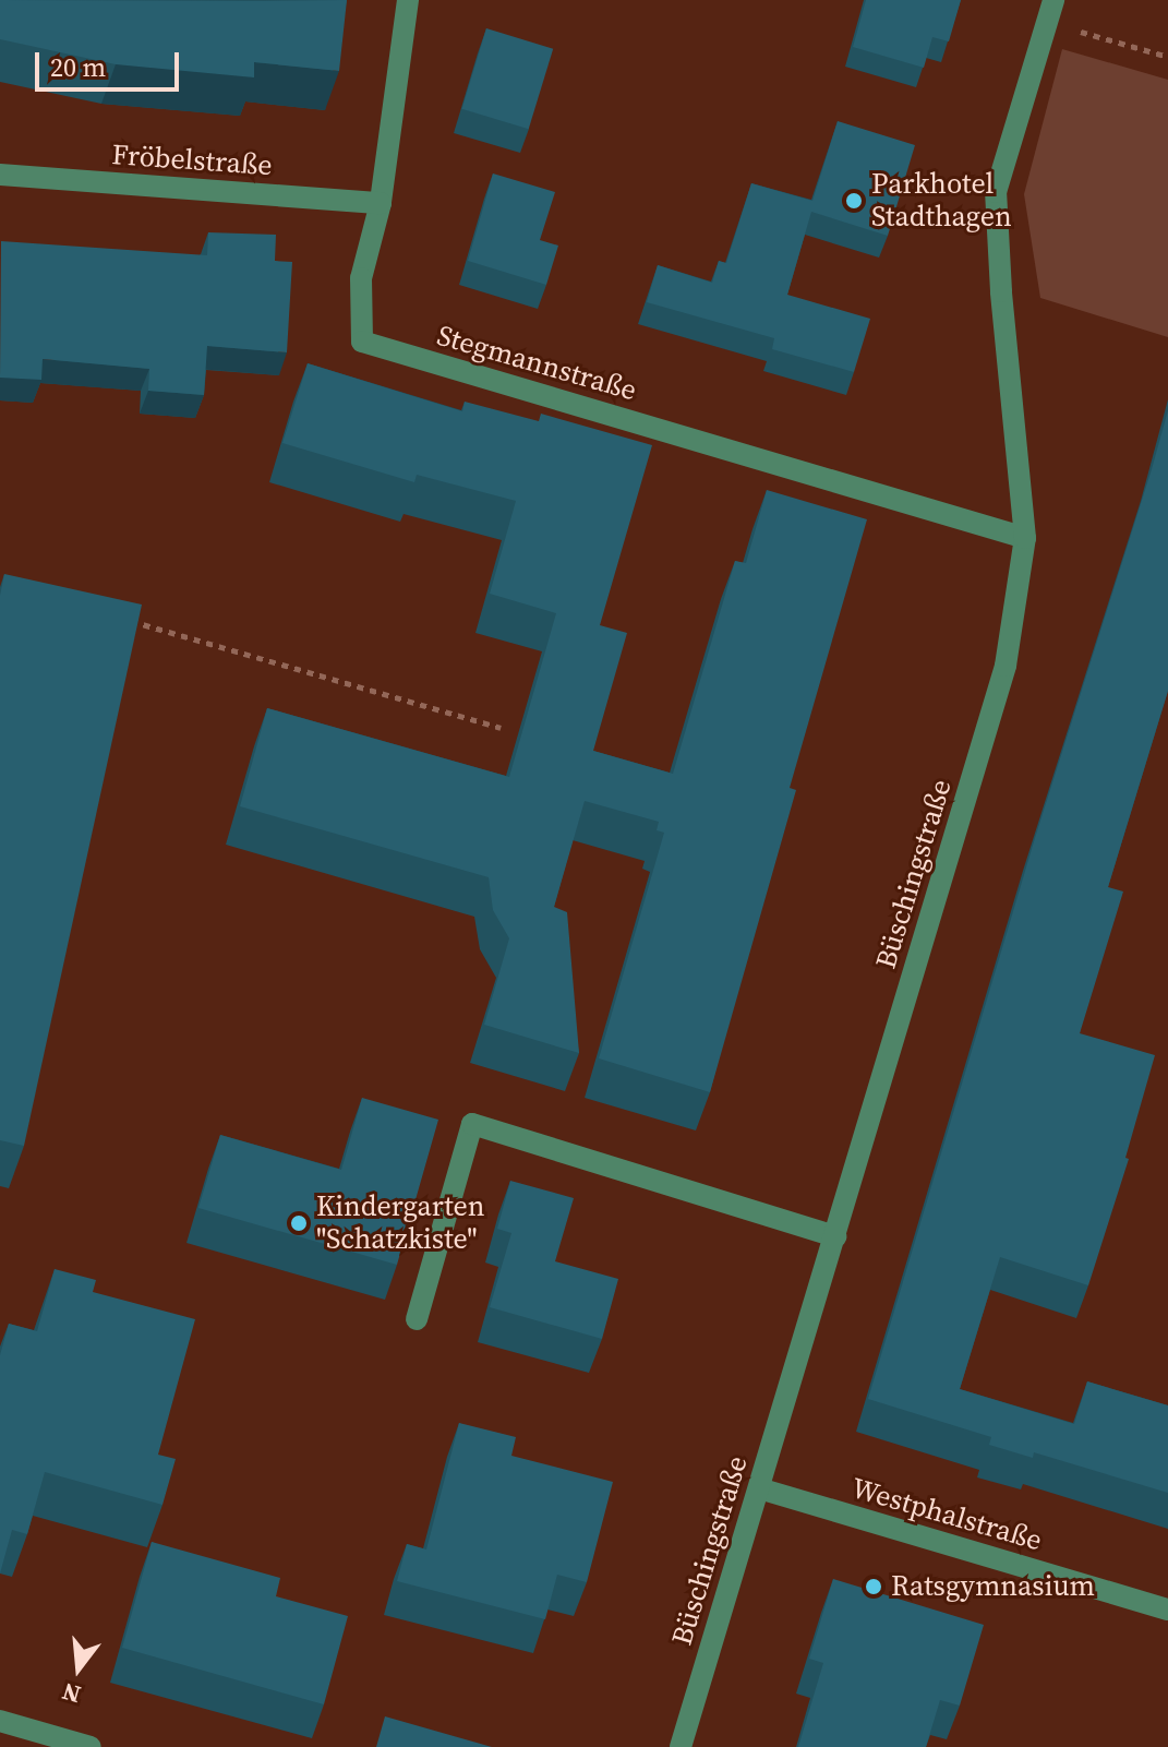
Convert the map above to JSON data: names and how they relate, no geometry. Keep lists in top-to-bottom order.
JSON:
{
  "streets": {
    "street": [
      "Fröbelstraße",
      "Stegmannstraße",
      "Büschingstraße",
      "Westphalstraße"
    ]
  },
  "crossings": [
    ["Fröbelstraße", "Stegmannstraße"],
    ["Stegmannstraße", "Büschingstraße"],
    ["Büschingstraße", "Westphalstraße"]
  ],
  "places": ["Parkhotel Stadthagen", "Kindergarten \"Schatzkiste\"", "Ratsgymnasium"],
  "scale_bar": "20 m",
  "north": "bottom"
}
